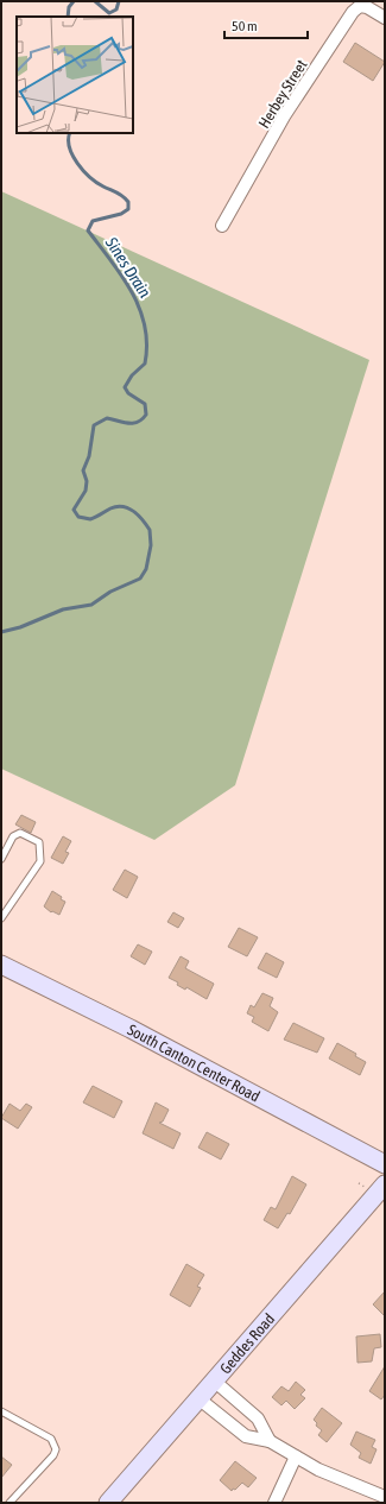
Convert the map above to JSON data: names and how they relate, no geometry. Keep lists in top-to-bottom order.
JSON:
{
  "streets": {
    "main road": ["South Canton Center Road", "Geddes Road"],
    "street": ["Herbey Street"]
  },
  "water": ["Sines Drain"],
  "scale_bar": "50 m"
}
